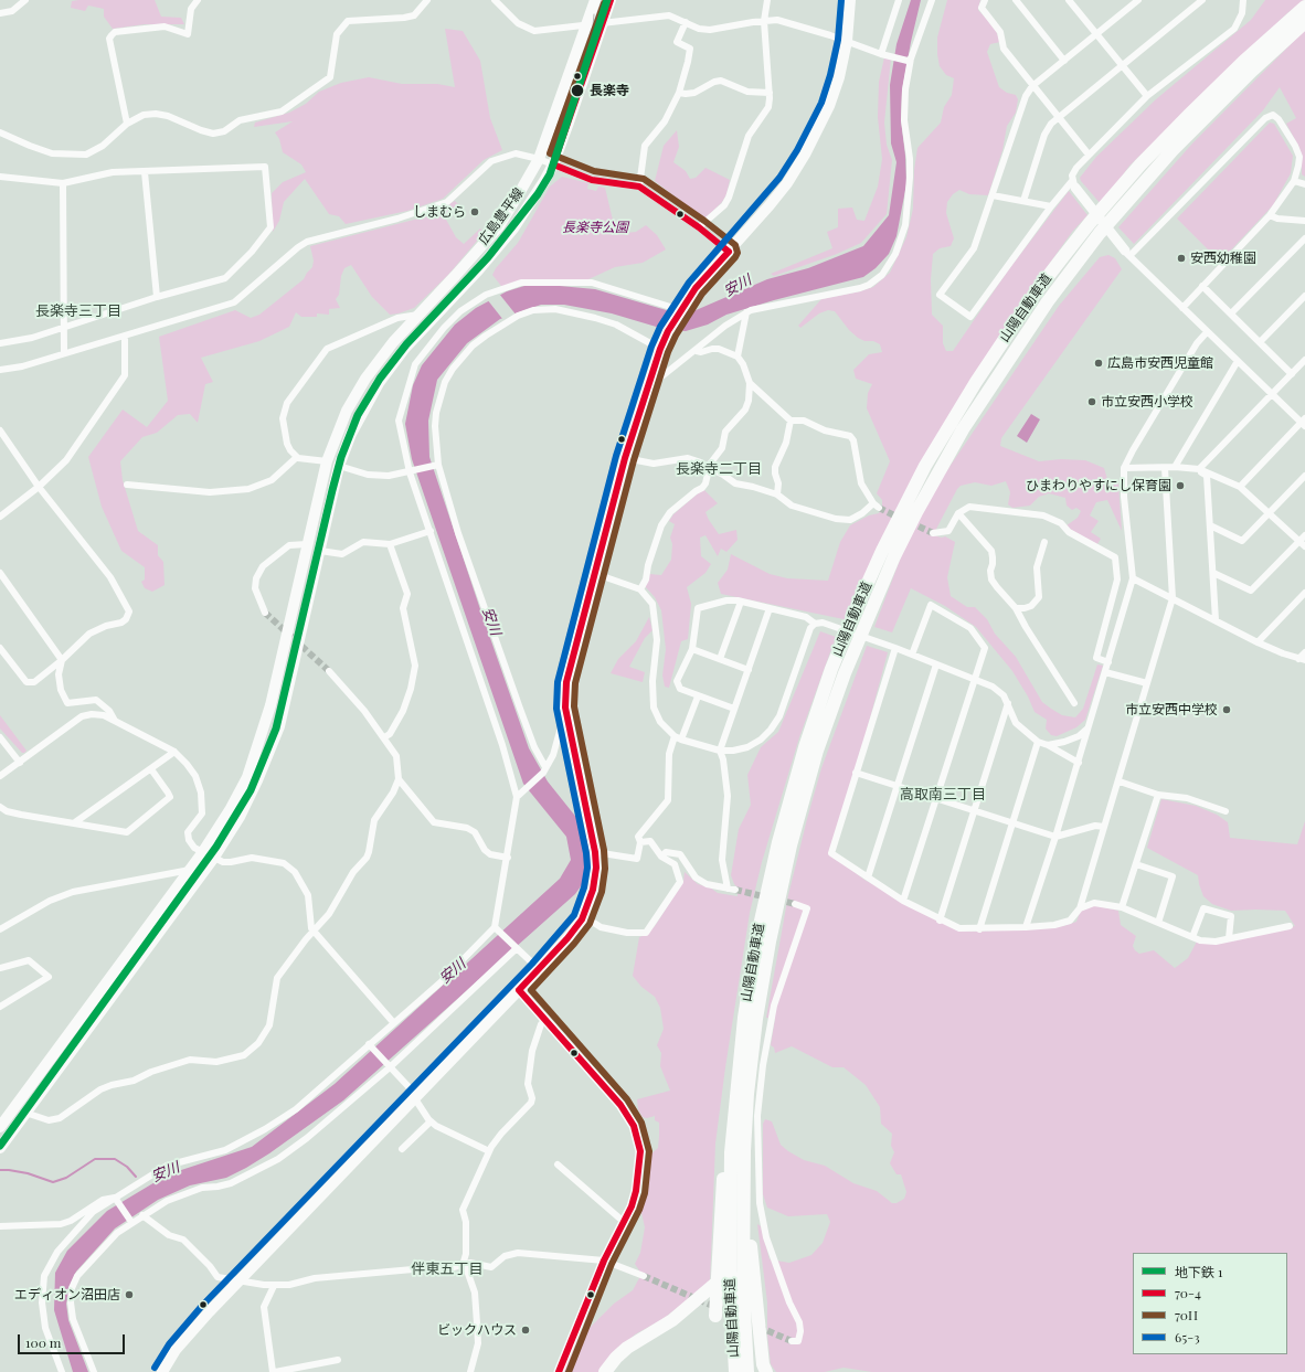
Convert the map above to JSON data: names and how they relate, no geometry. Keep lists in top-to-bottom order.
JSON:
{
  "streets": {
    "highway": ["山陽自動車道"],
    "main road": ["広島豊平線"]
  },
  "districts": [
    "長楽寺三丁目",
    "長楽寺二丁目",
    "高取南三丁目",
    "伴東五丁目"
  ],
  "water": ["安川"],
  "parks": ["長楽寺公園"],
  "places": [
    "長楽寺",
    "しまむら",
    "安西幼稚園",
    "広島市安西児童館",
    "市立安西小学校",
    "ひまわりやすにし保育園",
    "市立安西中学校",
    "エディオン沼田店",
    "ビックハウス"
  ],
  "lines": [
    "metro line 1",
    "transit line 70-4",
    "transit line 65-3",
    "transit line 70H"
  ],
  "legend": [
    "地下鉄 1",
    "70-4",
    "70H",
    "65-3"
  ],
  "scale_bar": "100 m"
}
